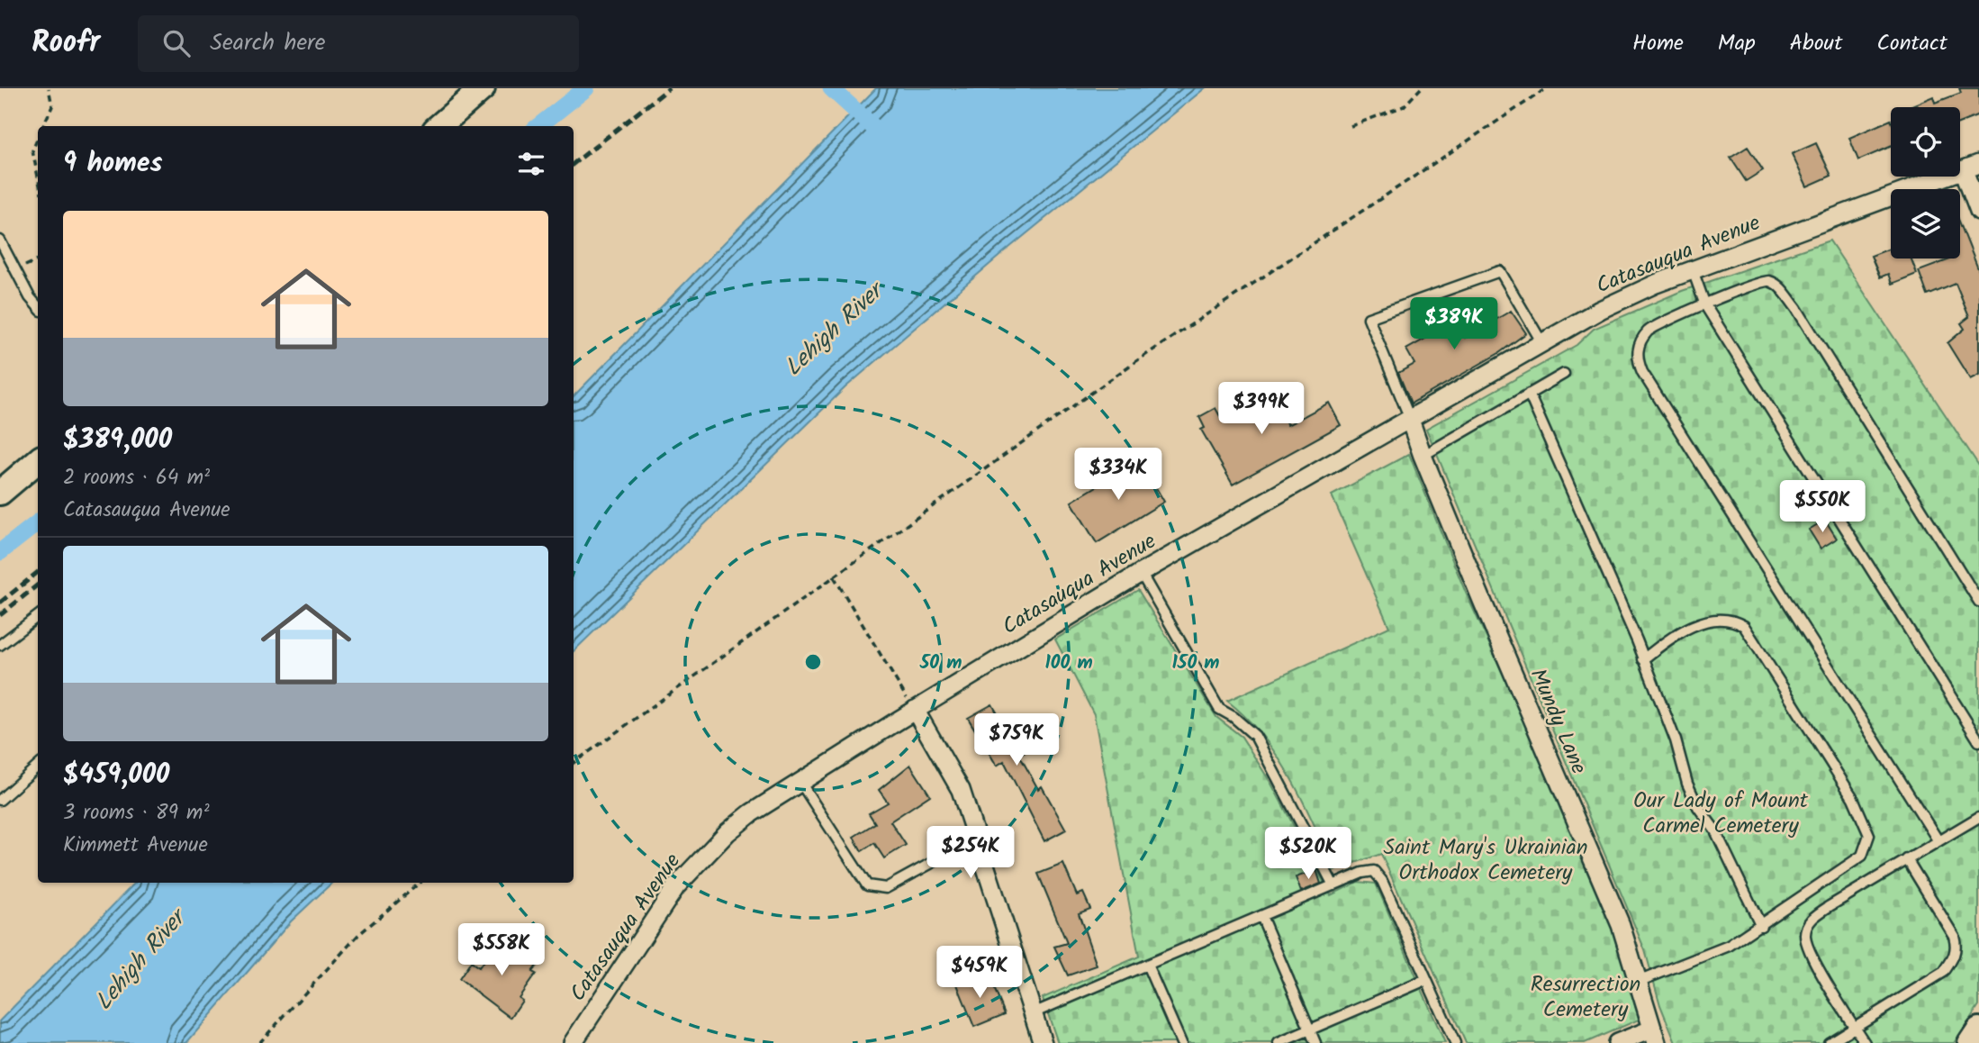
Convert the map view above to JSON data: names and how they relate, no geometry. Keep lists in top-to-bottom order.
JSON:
{
  "streets": {
    "street": ["Catasauqua Avenue", "Mundy Lane"]
  },
  "crossings": [
    ["Catasauqua Avenue", "Mundy Lane"]
  ],
  "water": ["Lehigh River"],
  "parks": ["Our Lady of Mount Carmel Cemetery", "Saint Mary's Ukrainian Orthodox Cemetery", "Resurrection Cemetery"],
  "page": {
    "header": "Roofr",
    "search": "Search here",
    "nav": [
      "Home",
      "Map",
      "About",
      "Contact"
    ],
    "heading": "9 homes",
    "list": [
      {
        "name": "$389,000",
        "note": "2 rooms · 64 m² · Catasauqua Avenue"
      },
      {
        "name": "$459,000",
        "note": "3 rooms · 89 m² · Kimmett Avenue"
      }
    ],
    "price": [
      "$389K",
      "$399K",
      "$334K",
      "$550K",
      "$759K",
      "$254K",
      "$520K",
      "$558K",
      "$459K"
    ]
  },
  "rings": ["50 m", "100 m", "150 m"]
}
